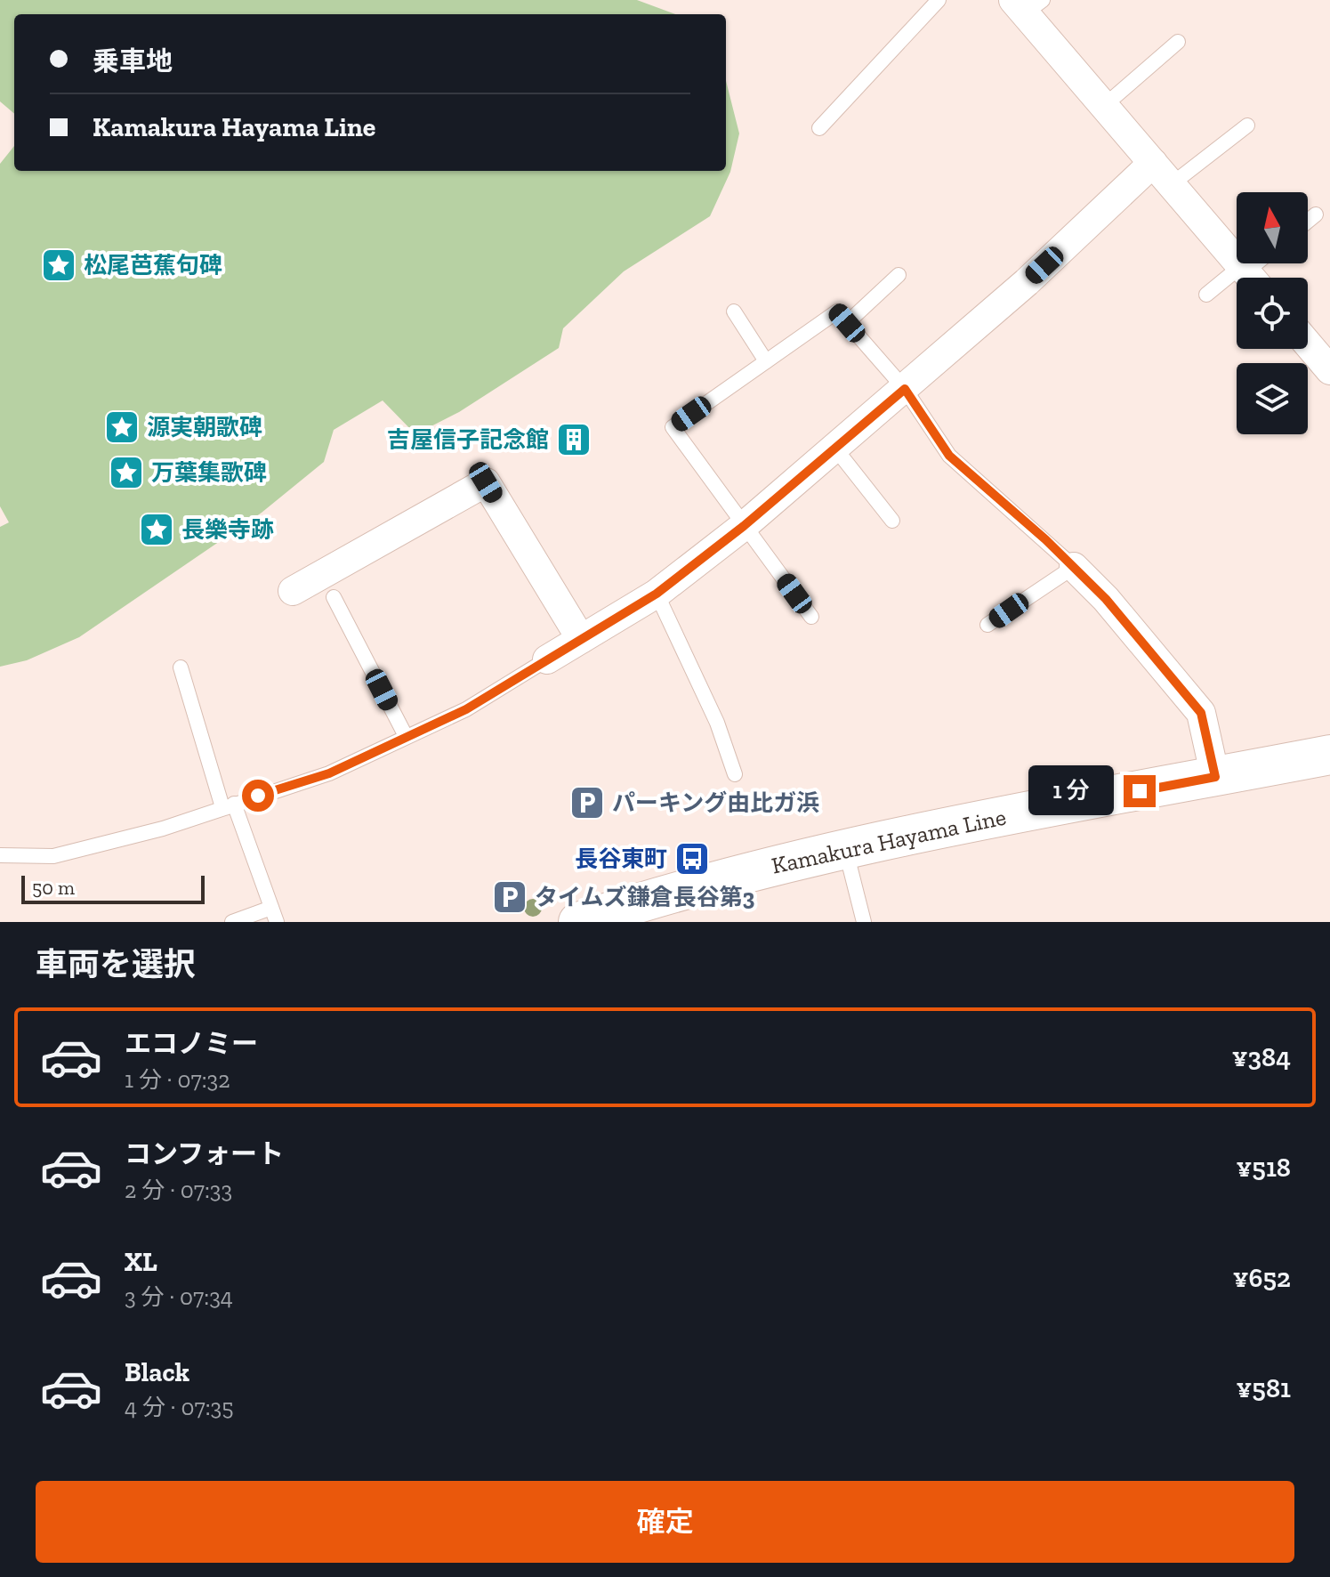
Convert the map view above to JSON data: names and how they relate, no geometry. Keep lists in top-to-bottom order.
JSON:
{
  "streets": {
    "main road": ["Kamakura Hayama Line"]
  },
  "places": {
    "place": [
      "松尾芭蕉句碑",
      "源実朝歌碑",
      "万葉集歌碑",
      "長樂寺跡"
    ],
    "building": ["吉屋信子記念館"],
    "parking": ["パーキング由比ガ浜", "タイムズ鎌倉長谷第3"],
    "bus stop": ["長谷東町"]
  },
  "scale_bar": "50 m",
  "north": "top",
  "page": {
    "banner": ["乗車地", "Kamakura Hayama Line"],
    "bubble": "1 分",
    "scale": "50 m",
    "heading": "車両を選択",
    "list": [
      {
        "name": "エコノミー",
        "note": "1 分 · 07:32",
        "value": "¥384"
      },
      {
        "name": "コンフォート",
        "note": "2 分 · 07:33",
        "value": "¥518"
      },
      {
        "name": "XL",
        "note": "3 分 · 07:34",
        "value": "¥652"
      },
      {
        "name": "Black",
        "note": "4 分 · 07:35",
        "value": "¥581"
      }
    ],
    "buttons": "確定"
  }
}
